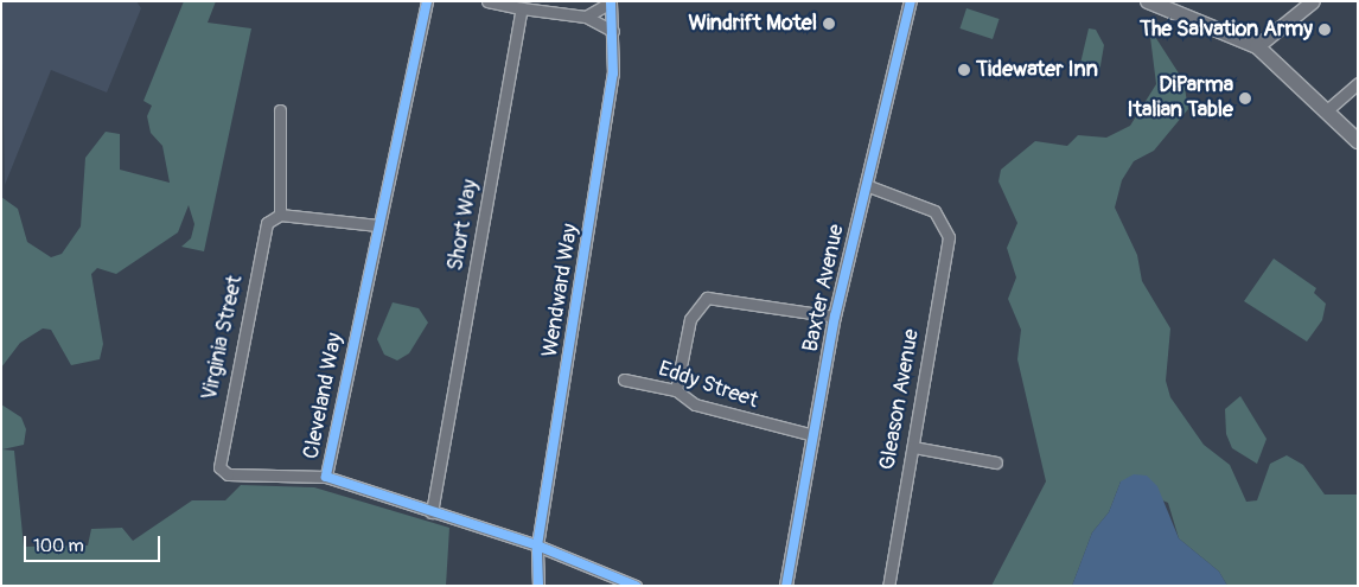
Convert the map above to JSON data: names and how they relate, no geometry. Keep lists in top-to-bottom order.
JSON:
{
  "streets": {
    "street": [
      "Short Way",
      "Baxter Avenue",
      "Wendward Way",
      "Virginia Street",
      "Eddy Street",
      "Cleveland Way",
      "Gleason Avenue"
    ]
  },
  "crossings": [
    ["Short Way", "Cleveland Way"],
    ["Baxter Avenue", "Eddy Street"],
    ["Baxter Avenue", "Gleason Avenue"],
    ["Wendward Way", "Cleveland Way"],
    ["Virginia Street", "Cleveland Way"]
  ],
  "places": [
    "Windrift Motel",
    "The Salvation Army",
    "Tidewater Inn",
    "DiParma Italian Table"
  ],
  "scale_bar": "100 m"
}
